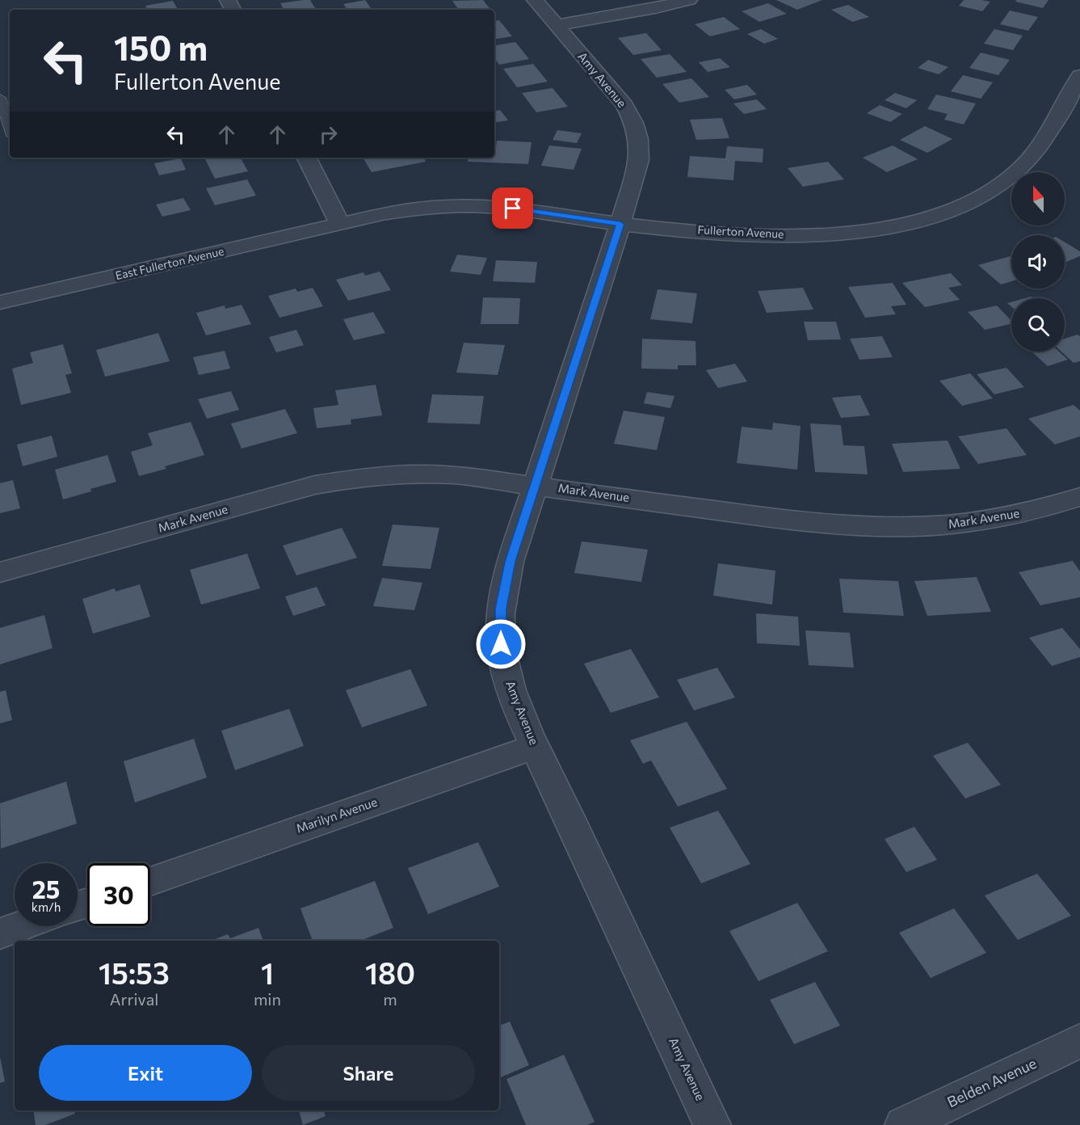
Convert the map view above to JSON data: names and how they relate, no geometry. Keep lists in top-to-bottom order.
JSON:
{
  "streets": {
    "street": [
      "Amy Avenue",
      "Fullerton Avenue",
      "East Fullerton Avenue",
      "Mark Avenue",
      "Marilyn Avenue",
      "Belden Avenue"
    ]
  },
  "crossings": [
    ["Amy Avenue", "Fullerton Avenue"],
    ["Amy Avenue", "Mark Avenue"],
    ["Amy Avenue", "Marilyn Avenue"],
    ["Fullerton Avenue", "East Fullerton Avenue"]
  ],
  "north": "top",
  "page": {
    "turn": ["150 m", "Fullerton Avenue"],
    "speed": "25 km/h",
    "limit": "30",
    "eta": [
      "15:53",
      "Arrival",
      "1",
      "min",
      "180",
      "m"
    ],
    "buttons": ["Exit", "Share"]
  }
}
